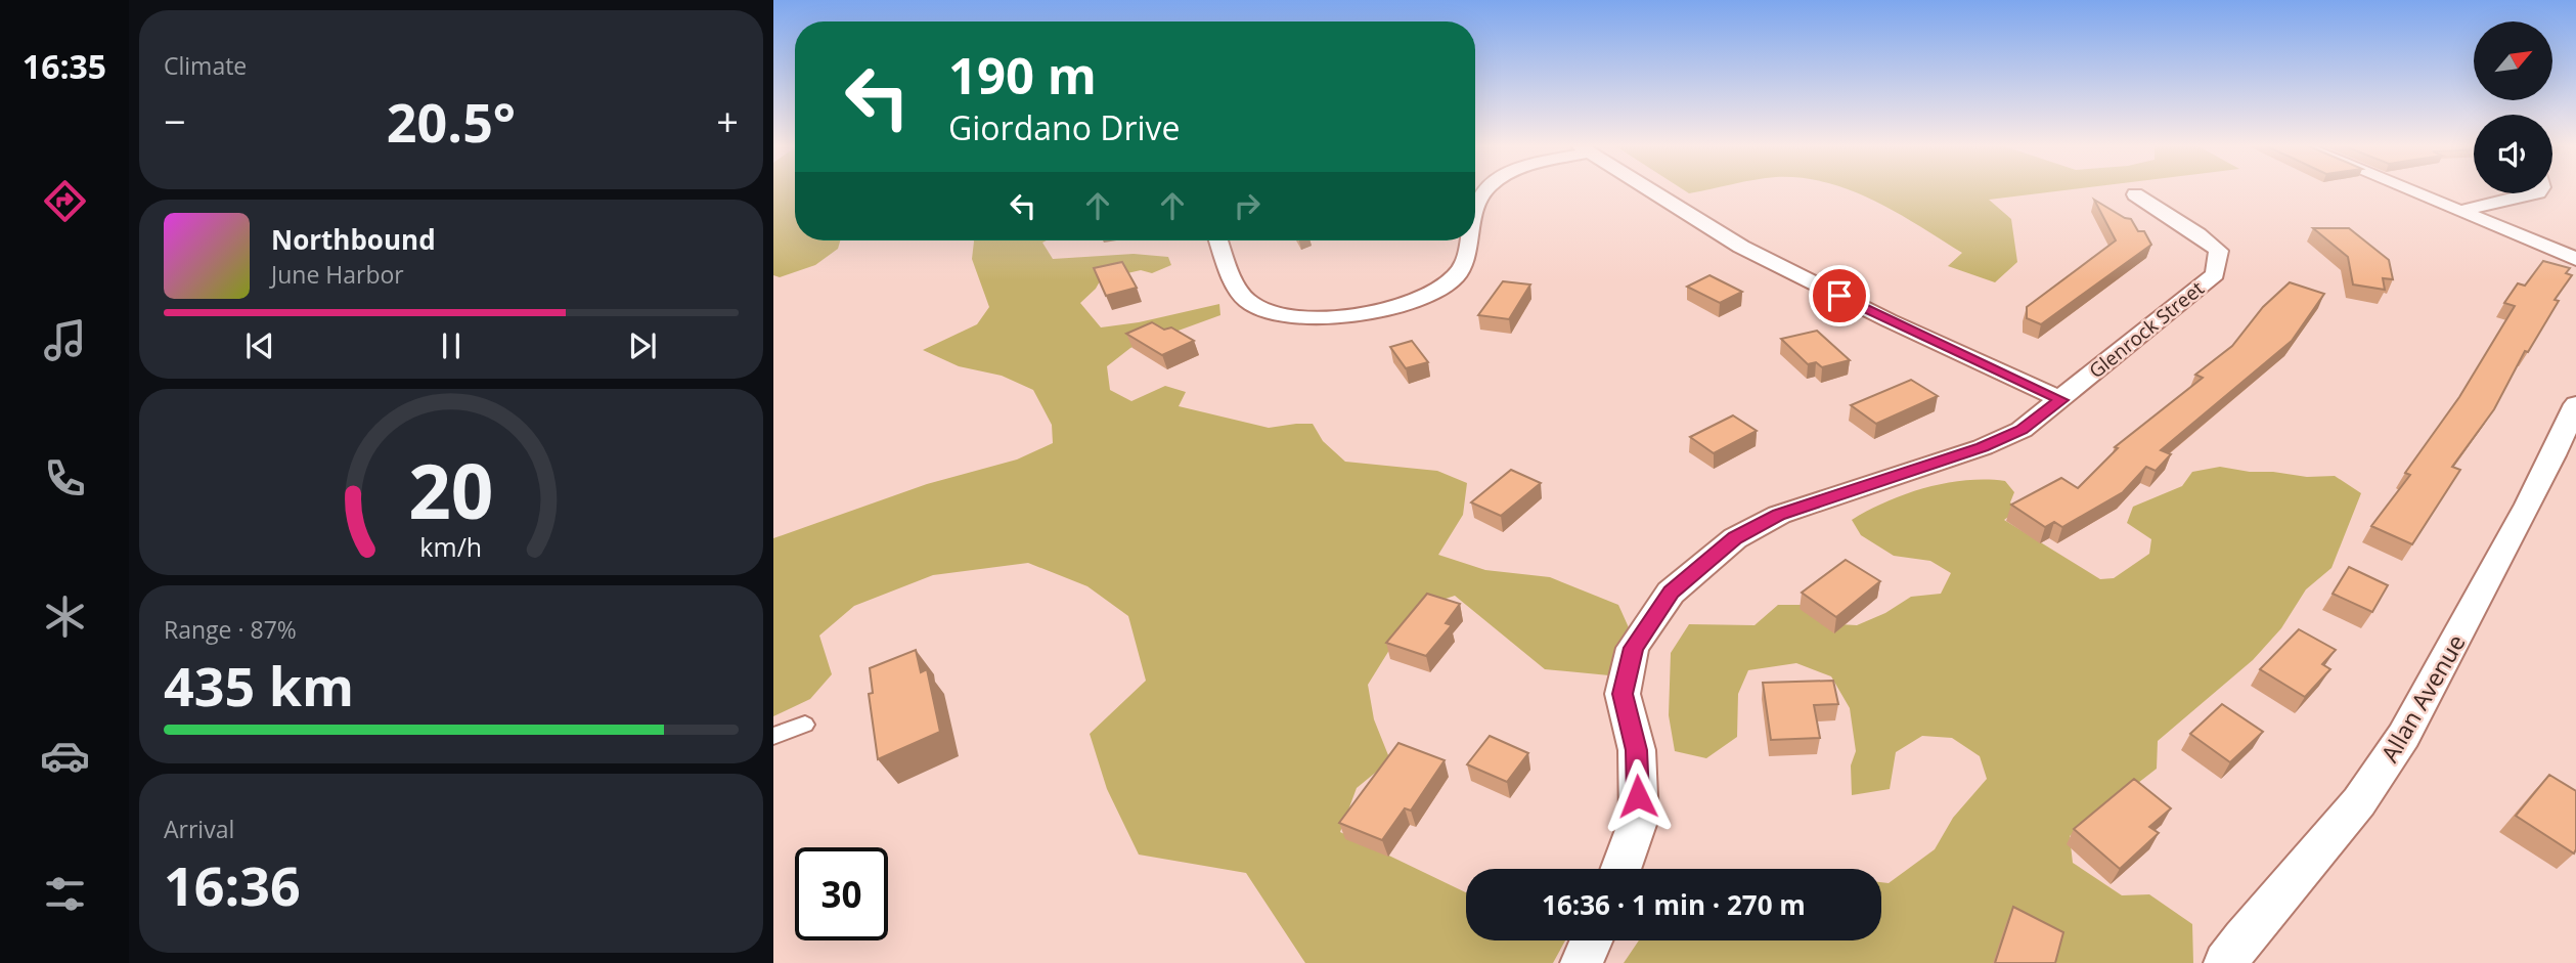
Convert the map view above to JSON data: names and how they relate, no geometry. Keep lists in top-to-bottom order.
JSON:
{
  "streets": {
    "street": ["Glenrock Street", "Allan Avenue"]
  },
  "north": "top right",
  "page": {
    "tabs": "16:35",
    "tile": [
      "Climate",
      ["Range · 87%", "435 km"],
      ["Arrival", "16:36"]
    ],
    "turn": ["190 m", "Giordano Drive"],
    "heat": ["−", "20.5°", "+"],
    "song": ["Northbound", "June Harbor"],
    "limit": "30",
    "trip": "16:36 · 1 min · 270 m",
    "gauge": ["20", "km/h"]
  }
}
